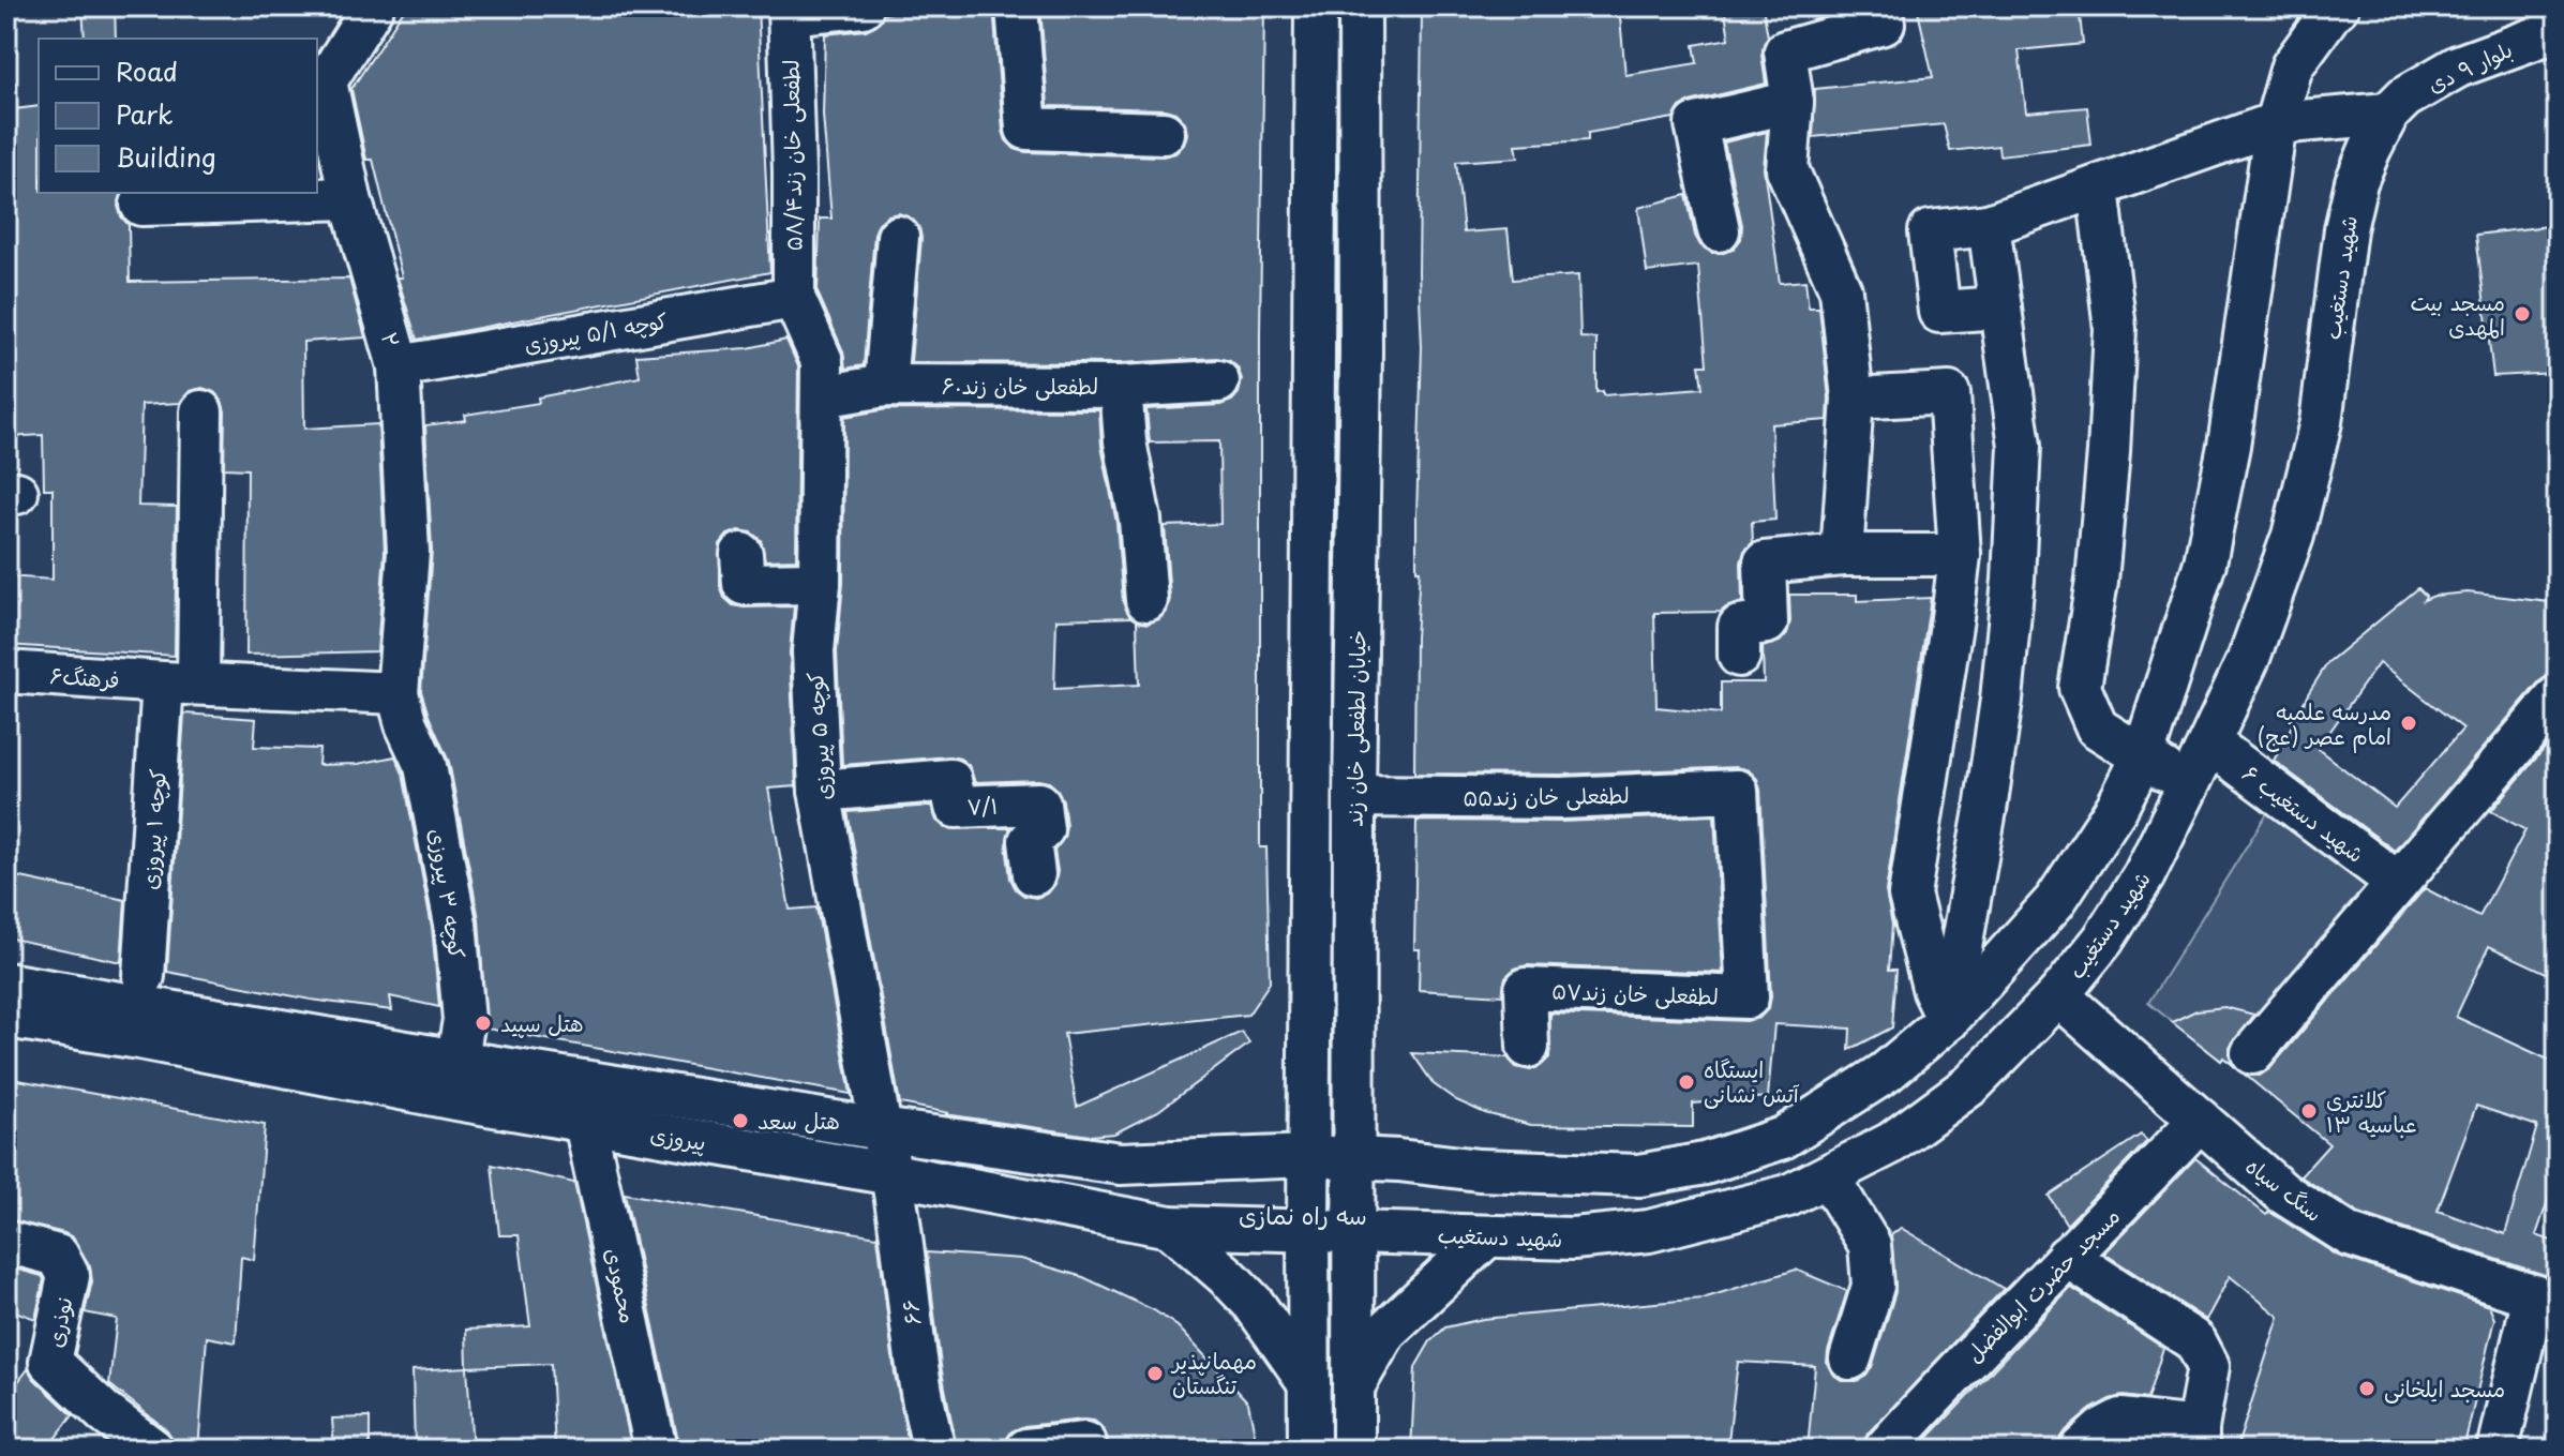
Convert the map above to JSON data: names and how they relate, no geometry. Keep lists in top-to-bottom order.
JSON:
{
  "streets": {
    "street": [
      "بلوار ۹ دی",
      "لطفعلی خان زند۵۸/۴",
      "شهید دستغیب",
      "کوچه ۵/۱ پیروزی",
      "۲",
      "لطفعلی خان زند۶۰",
      "فرهنگ۶",
      "خیابان لطفعلی خان زند",
      "کوچه ۵ پیروزی",
      "لطفعلی خان زند۵۵",
      "۷/۱",
      "شهید دستغیب ۶",
      "کوچه ۱ پیروزی",
      "کوچه ۳ پیروزی",
      "لطفعلی خان زند۵۷",
      "پیروزی",
      "سنگ سیاه",
      "مسجد حضرت ابوالفضل",
      "محمودی",
      "۶۶",
      "نوذری"
    ]
  },
  "crossings": [
    ["بلوار ۹ دی", "شهید دستغیب"],
    ["لطفعلی خان زند۵۸/۴", "کوچه ۵/۱ پیروزی"],
    ["لطفعلی خان زند۵۸/۴", "کوچه ۵ پیروزی"],
    ["شهید دستغیب", "خیابان لطفعلی خان زند"],
    ["شهید دستغیب", "شهید دستغیب ۶"],
    ["شهید دستغیب", "پیروزی"],
    ["شهید دستغیب", "سنگ سیاه"],
    ["کوچه ۵/۱ پیروزی", "۲"],
    ["کوچه ۵/۱ پیروزی", "کوچه ۵ پیروزی"],
    ["۲", "فرهنگ۶"],
    ["۲", "کوچه ۳ پیروزی"],
    ["لطفعلی خان زند۶۰", "کوچه ۵ پیروزی"],
    ["فرهنگ۶", "کوچه ۱ پیروزی"],
    ["فرهنگ۶", "کوچه ۳ پیروزی"],
    ["خیابان لطفعلی خان زند", "لطفعلی خان زند۵۵"],
    ["خیابان لطفعلی خان زند", "پیروزی"],
    ["کوچه ۵ پیروزی", "۷/۱"],
    ["کوچه ۵ پیروزی", "پیروزی"],
    ["کوچه ۵ پیروزی", "۶۶"],
    ["لطفعلی خان زند۵۵", "لطفعلی خان زند۵۷"],
    ["کوچه ۳ پیروزی", "پیروزی"],
    ["پیروزی", "محمودی"],
    ["پیروزی", "۶۶"],
    ["سنگ سیاه", "مسجد حضرت ابوالفضل"]
  ],
  "districts": ["سه راه نمازی"],
  "places": [
    "مسجد بیت المهدی",
    "مدرسه علمیه امام عصر (عج)",
    "هتل سپید",
    "ایستگاه آتش نشانی",
    "کلانتری ۱۳ عباسیه",
    "هتل سعد",
    "مهمانپذیر تنگستان",
    "مسجد ایلخانی"
  ],
  "legend": ["Road", "Park", "Building"]
}
